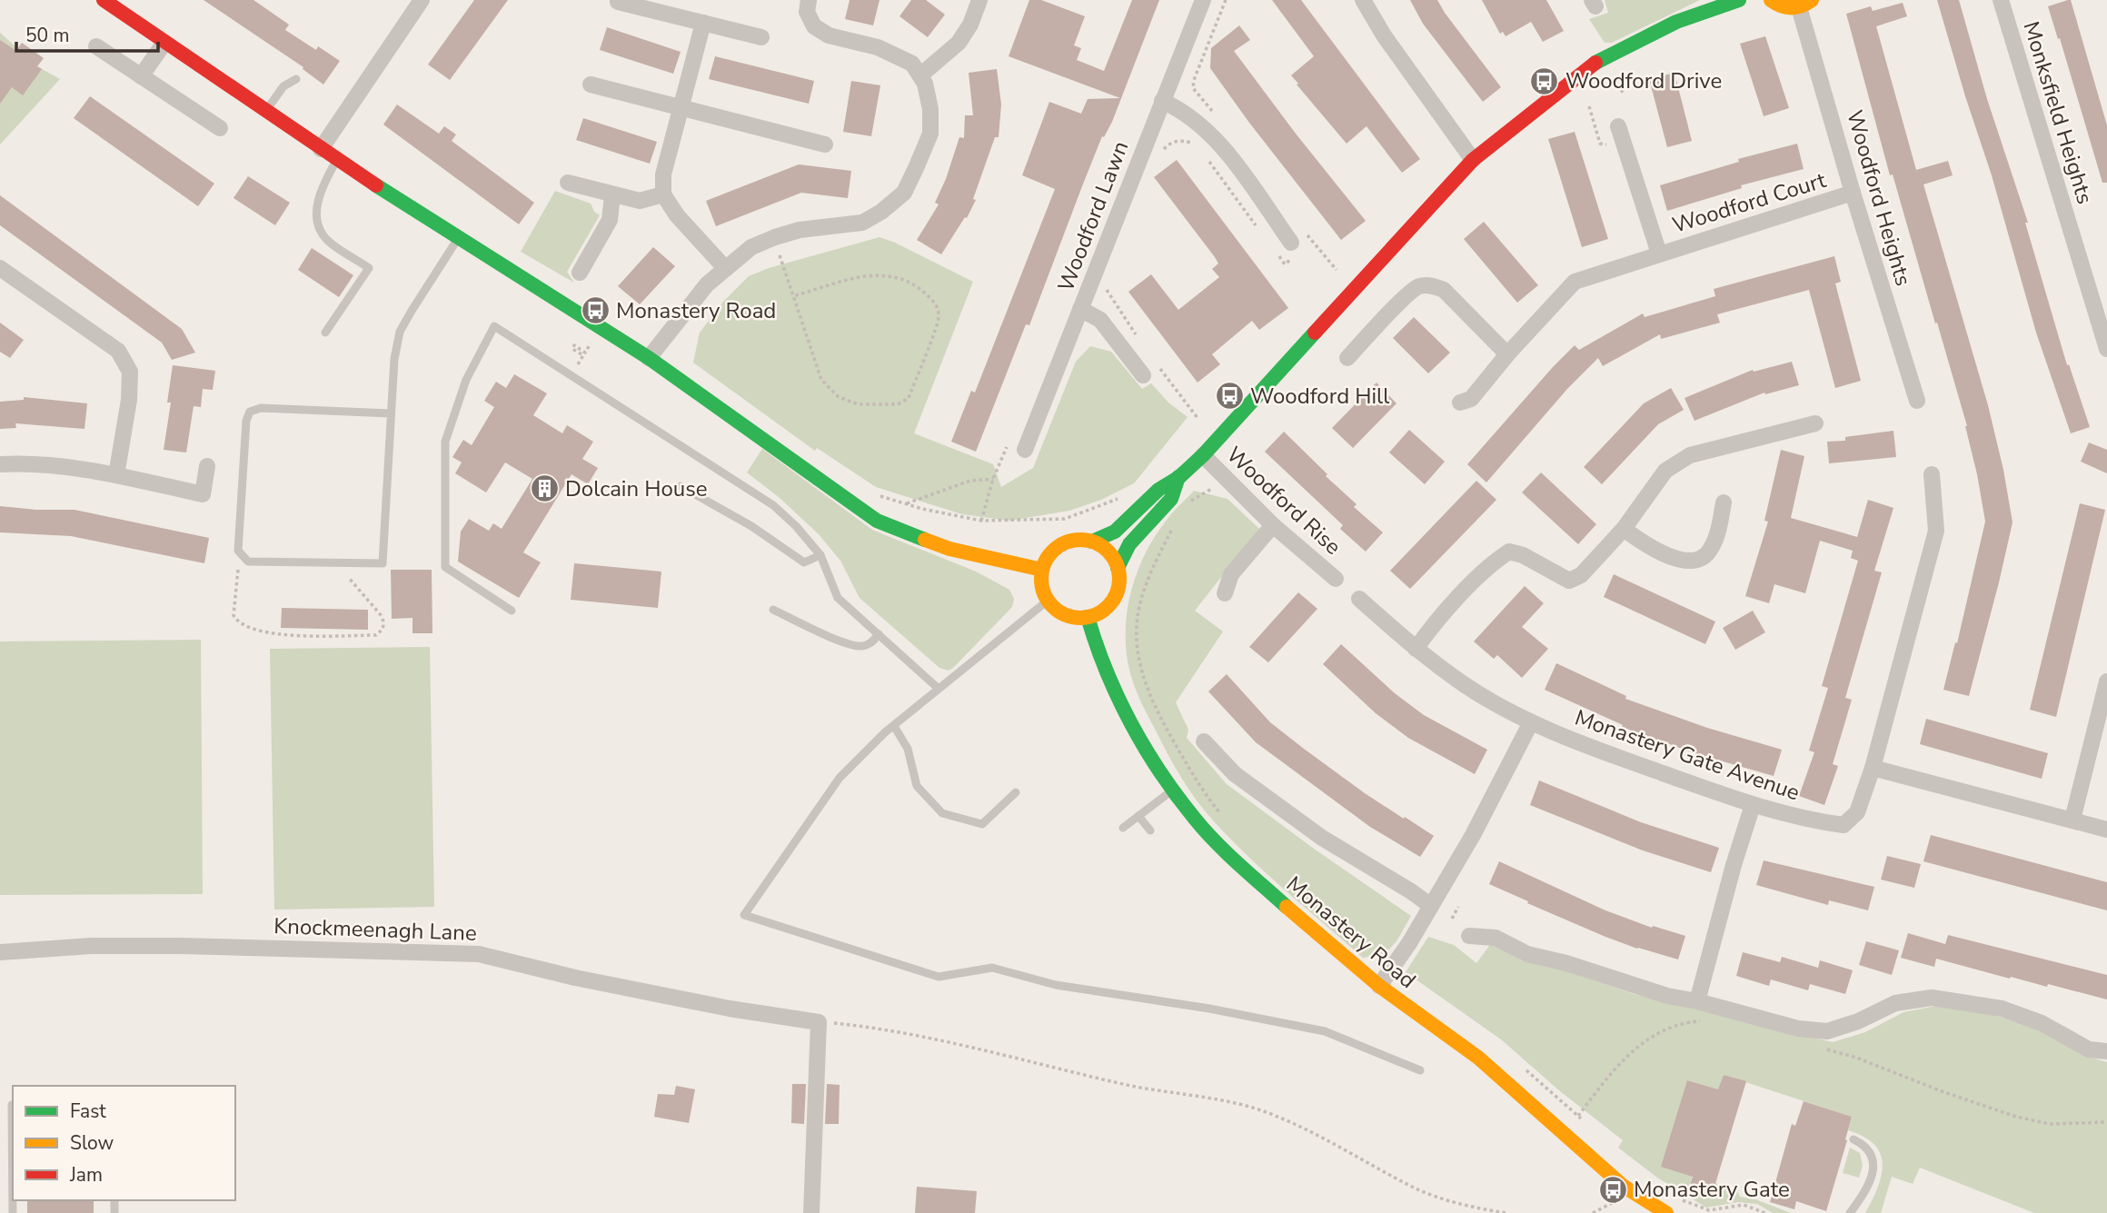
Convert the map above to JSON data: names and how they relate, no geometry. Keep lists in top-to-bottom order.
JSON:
{
  "streets": {
    "street": [
      "Monksfield Heights",
      "Woodford Heights",
      "Woodford Court",
      "Woodford Lawn",
      "Woodford Rise",
      "Monastery Gate Avenue",
      "Knockmeenagh Lane",
      "Monastery Road"
    ]
  },
  "crossings": [
    ["Woodford Heights", "Woodford Court"]
  ],
  "places": {
    "bus stop": [
      "Woodford Drive",
      "Monastery Road",
      "Woodford Hill",
      "Monastery Gate"
    ],
    "building": ["Dolcain House"]
  },
  "legend": ["Fast", "Slow", "Jam"],
  "scale_bar": "50 m"
}
